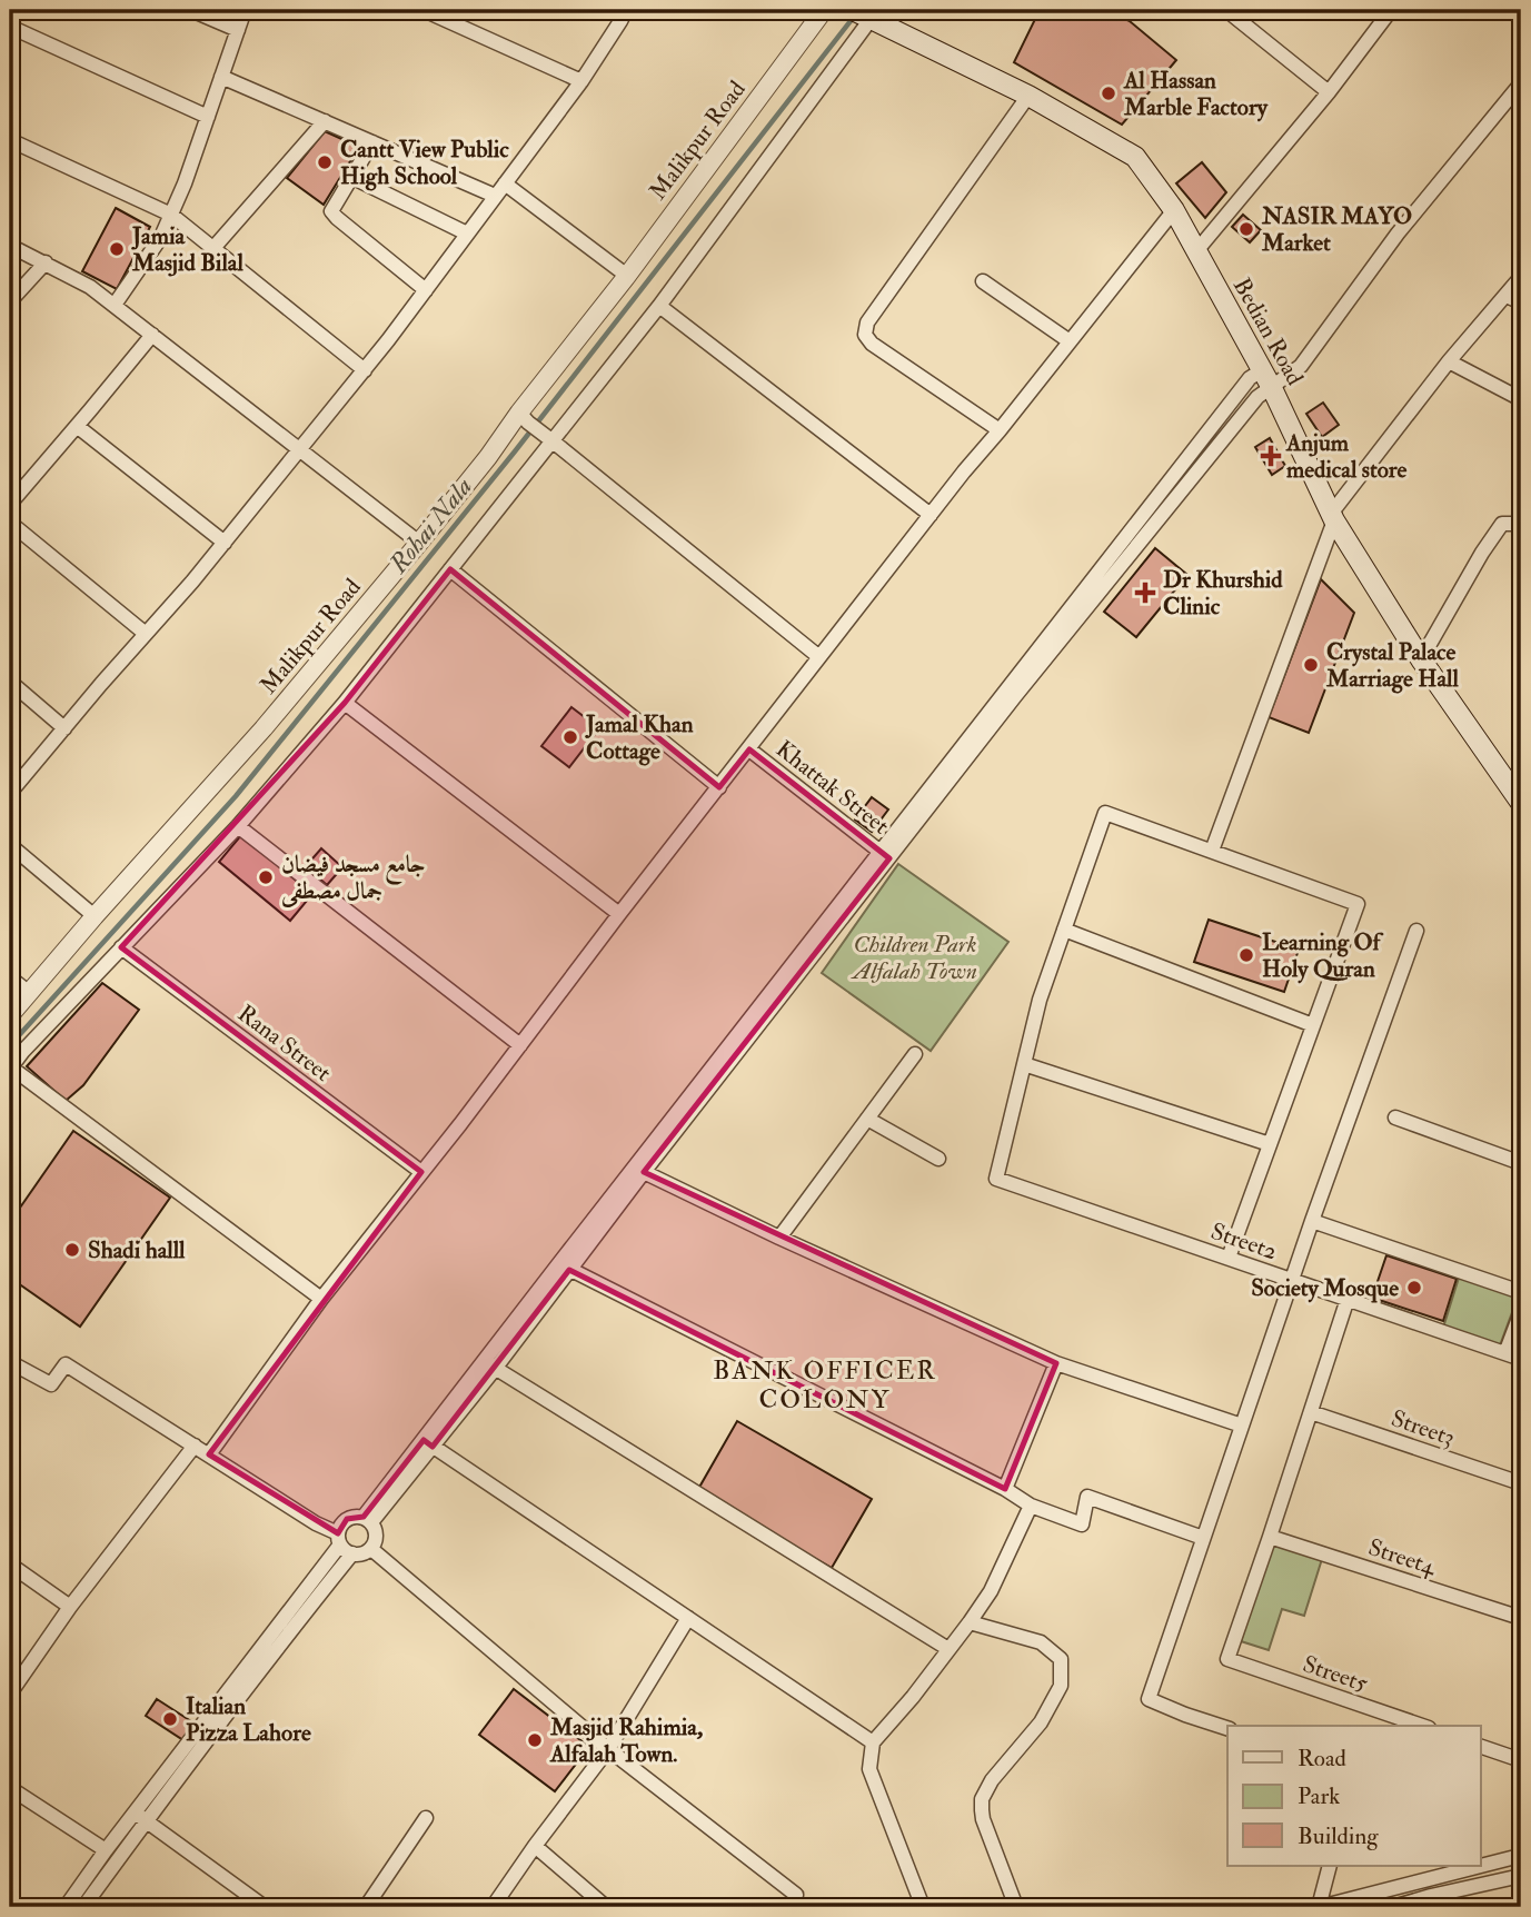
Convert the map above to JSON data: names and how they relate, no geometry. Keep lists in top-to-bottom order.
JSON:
{
  "streets": {
    "main road": ["Bedian Road"],
    "street": [
      "Malikpur Road",
      "Khattak Street",
      "Rana Street",
      "Street2",
      "Street3",
      "Street4",
      "Street5"
    ]
  },
  "crossings": [
    ["Street4", "Street5"]
  ],
  "districts": ["BANK OFFICER COLONY"],
  "water": ["Rohai Nala"],
  "parks": ["Children Park Alfalah Town"],
  "places": {
    "other": [
      "Al Hassan Marble Factory",
      "Cantt View Public High School",
      "NASIR MAYO Market",
      "Jamia Masjid Bilal",
      "Crystal Palace Marriage Hall",
      "Jamal Khan Cottage",
      "جامع مسجد فیضان جمال مصطفی",
      "Learning Of Holy Quran",
      "Shadi halll",
      "Society Mosque",
      "Italian Pizza Lahore",
      "Masjid Rahimia, Alfalah Town."
    ],
    "health": ["Anjum medical store", "Dr Khurshid Clinic"]
  },
  "legend": ["Road", "Park", "Building"]
}
